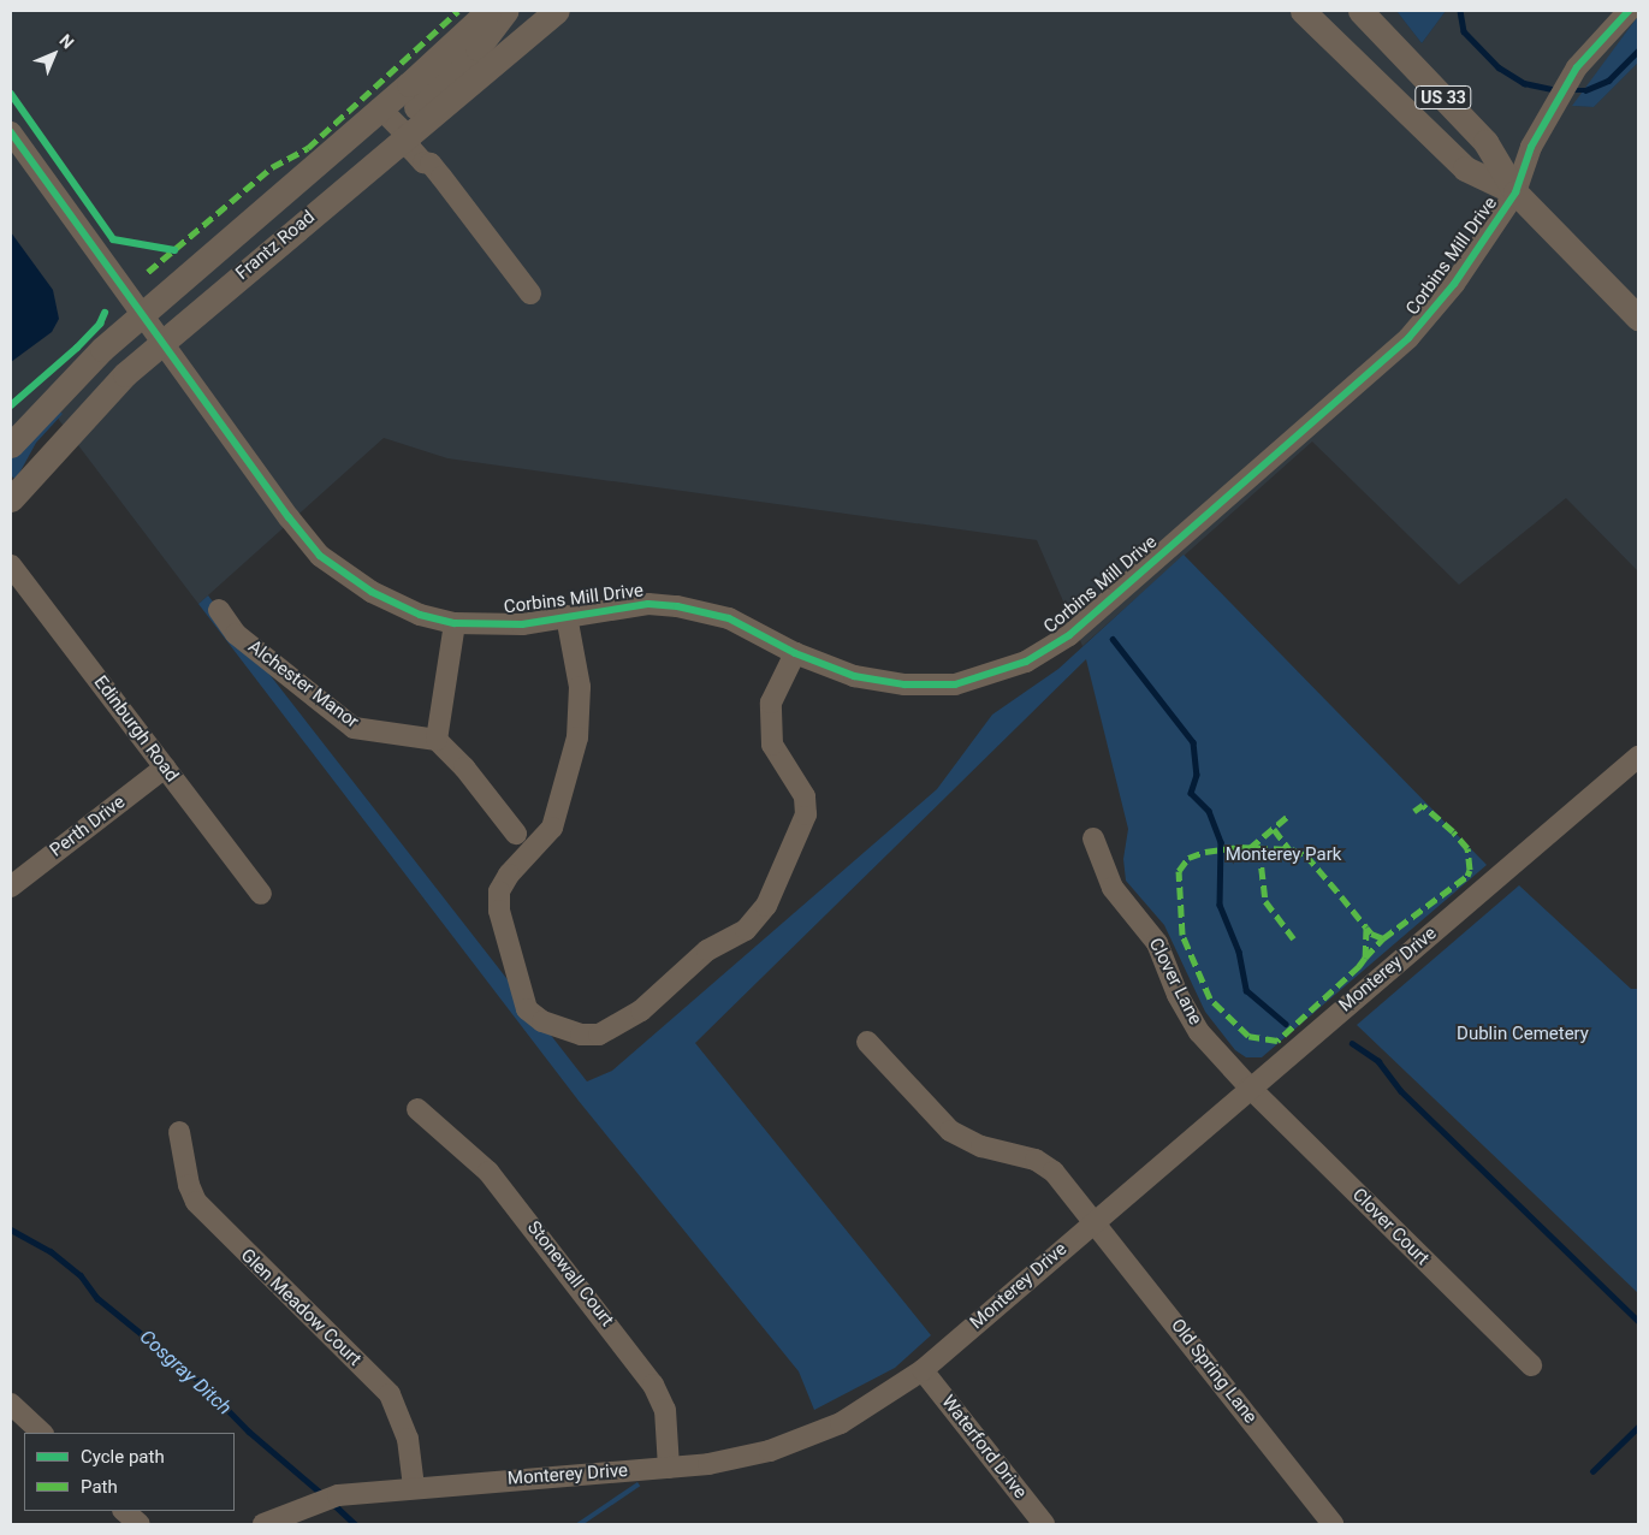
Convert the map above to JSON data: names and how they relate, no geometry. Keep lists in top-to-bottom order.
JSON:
{
  "streets": {
    "main road": ["US 33", "Frantz Road"],
    "street": [
      "Corbins Mill Drive",
      "Alchester Manor",
      "Edinburgh Road",
      "Perth Drive",
      "Monterey Drive",
      "Clover Lane",
      "Clover Court",
      "Stonewall Court",
      "Glen Meadow Court",
      "Old Spring Lane",
      "Waterford Drive"
    ]
  },
  "crossings": [
    ["US 33", "Corbins Mill Drive"],
    ["Frantz Road", "Corbins Mill Drive"],
    ["Edinburgh Road", "Perth Drive"],
    ["Monterey Drive", "Clover Lane"],
    ["Monterey Drive", "Clover Court"],
    ["Monterey Drive", "Stonewall Court"],
    ["Monterey Drive", "Glen Meadow Court"],
    ["Monterey Drive", "Old Spring Lane"],
    ["Monterey Drive", "Waterford Drive"],
    ["Clover Lane", "Clover Court"]
  ],
  "water": ["Cosgray Ditch"],
  "parks": ["Monterey Park", "Dublin Cemetery"],
  "legend": ["Cycle path", "Path"],
  "north": "top right"
}
